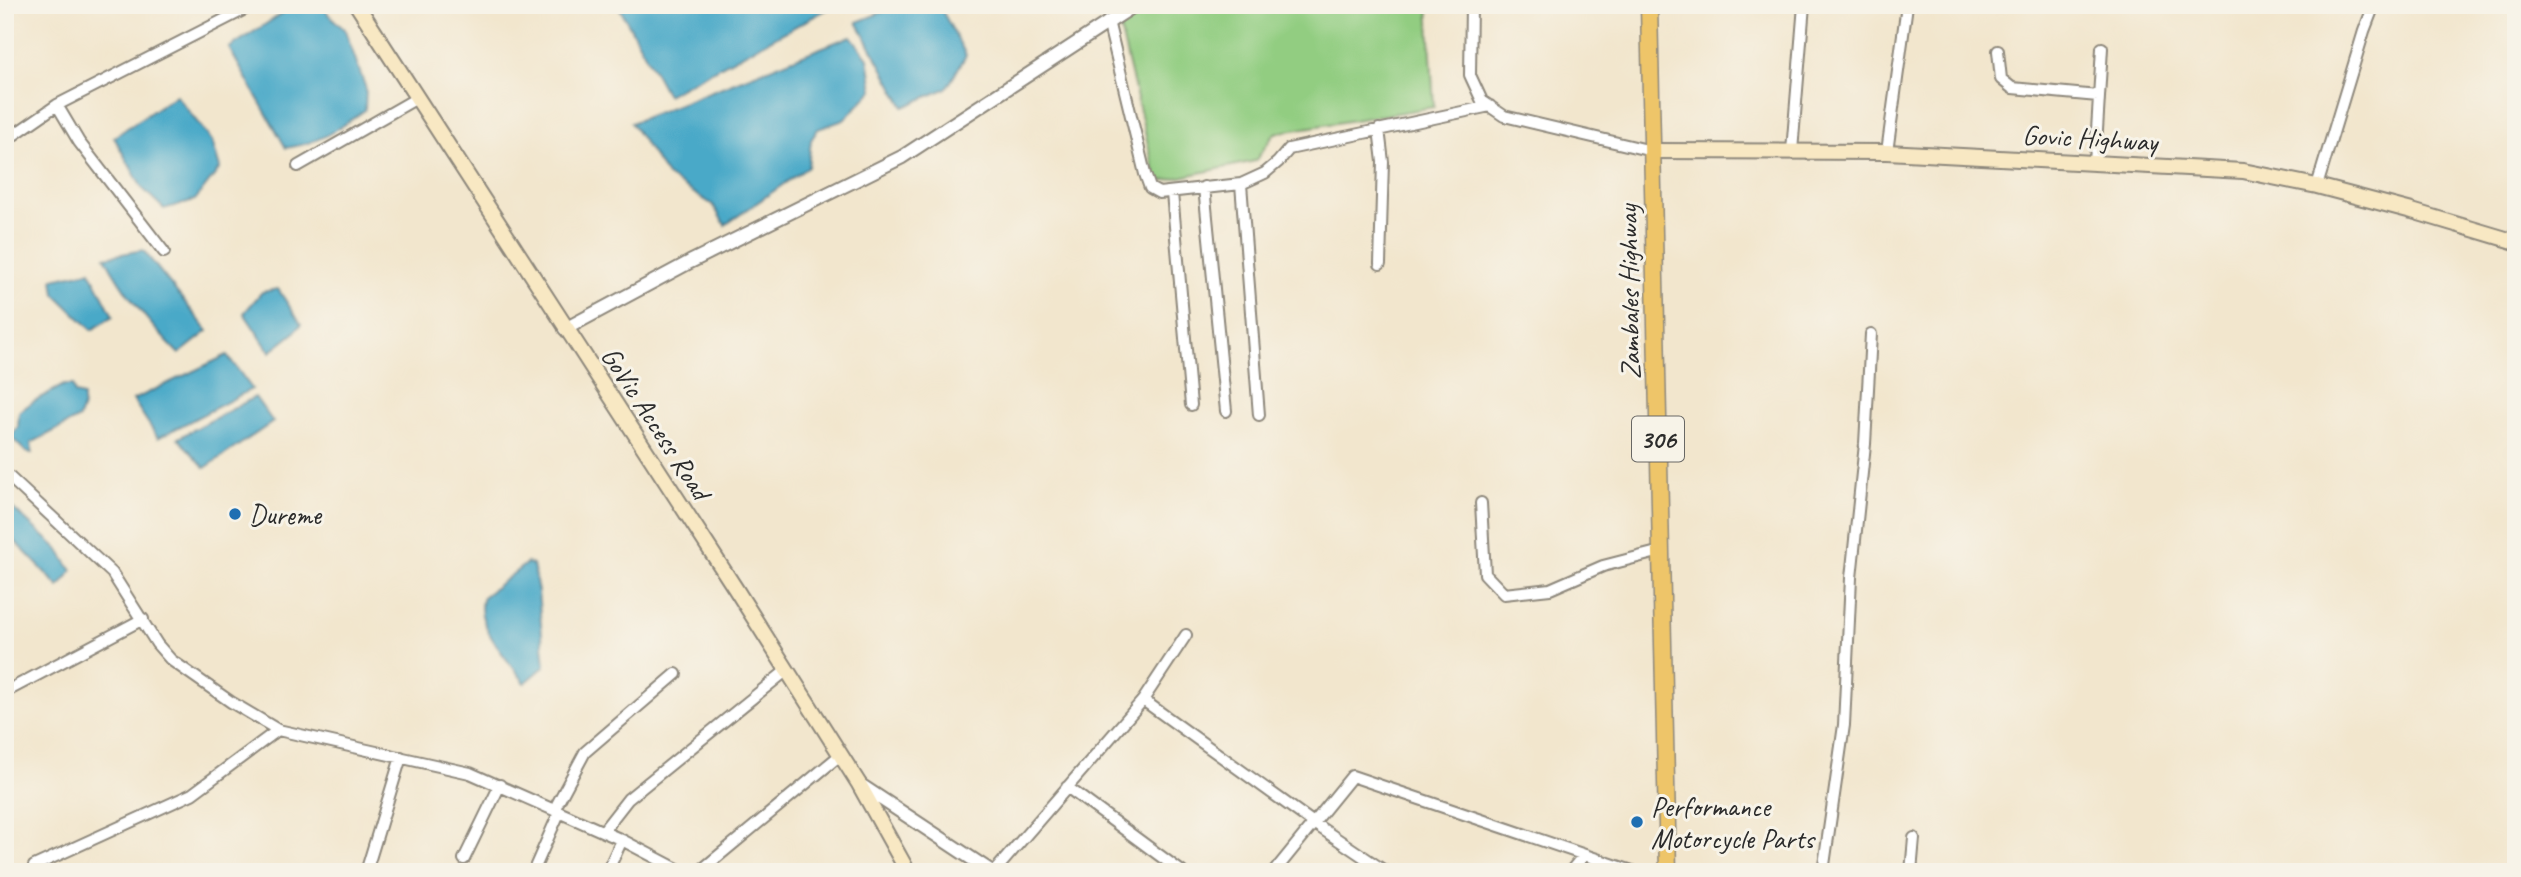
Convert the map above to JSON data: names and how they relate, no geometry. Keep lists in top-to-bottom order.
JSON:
{
  "streets": {
    "main road": [
      "Govic Highway",
      "Zambales Highway",
      "GoVic Access Road",
      "306"
    ]
  },
  "crossings": [
    ["Govic Highway", "Zambales Highway"]
  ],
  "places": ["Dureme", "Performance Motorcycle Parts"]
}
